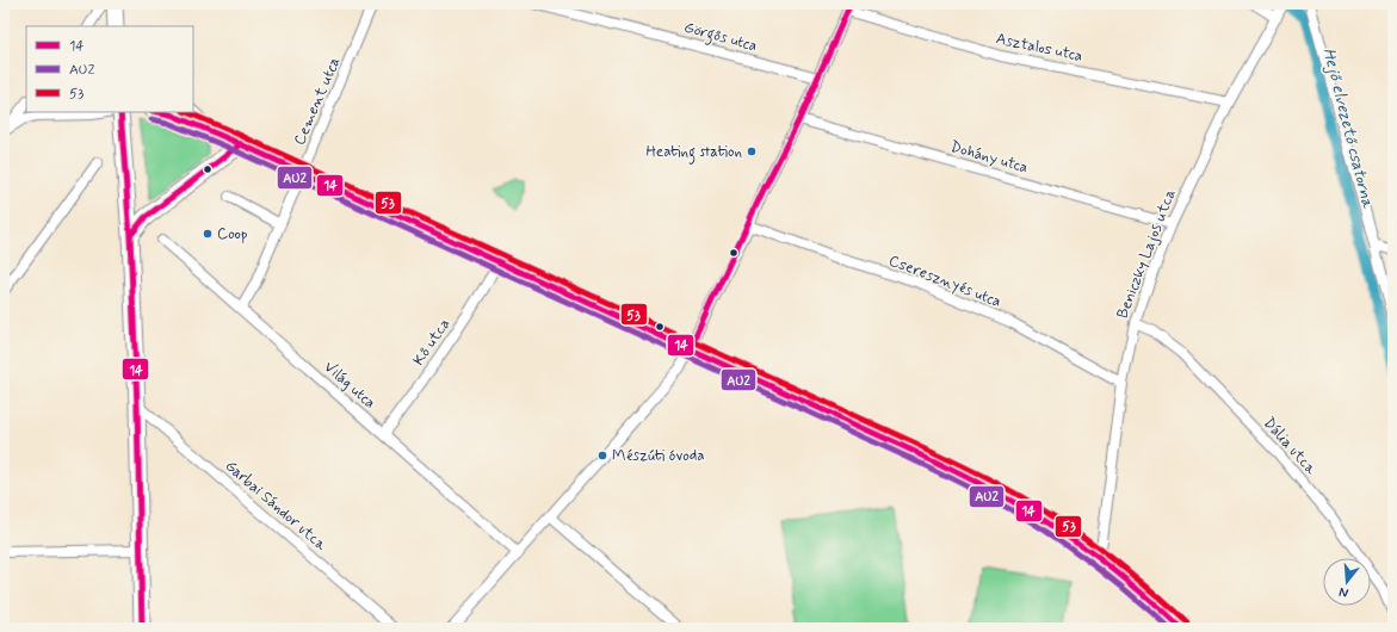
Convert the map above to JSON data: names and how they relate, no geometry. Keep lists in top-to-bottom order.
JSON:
{
  "streets": {
    "street": [
      "Görgős utca",
      "Asztalos utca",
      "Cement utca",
      "Dohány utca",
      "Beniczky Lajos utca",
      "Cseresznyés utca",
      "Kő utca",
      "Világ utca",
      "Dália utca",
      "Garbai Sándor utca"
    ]
  },
  "crossings": [
    ["Asztalos utca", "Beniczky Lajos utca"],
    ["Cement utca", "Világ utca"],
    ["Dohány utca", "Beniczky Lajos utca"],
    ["Beniczky Lajos utca", "Cseresznyés utca"],
    ["Beniczky Lajos utca", "Dália utca"],
    ["Kő utca", "Világ utca"]
  ],
  "water": ["Hejő elvezető csatorna"],
  "places": ["Heating station", "Coop", "Mészúti óvoda"],
  "lines": ["transit line 14", "transit line 53", "transit line AU2"],
  "legend": ["14", "AU2", "53"],
  "north": "bottom"
}
